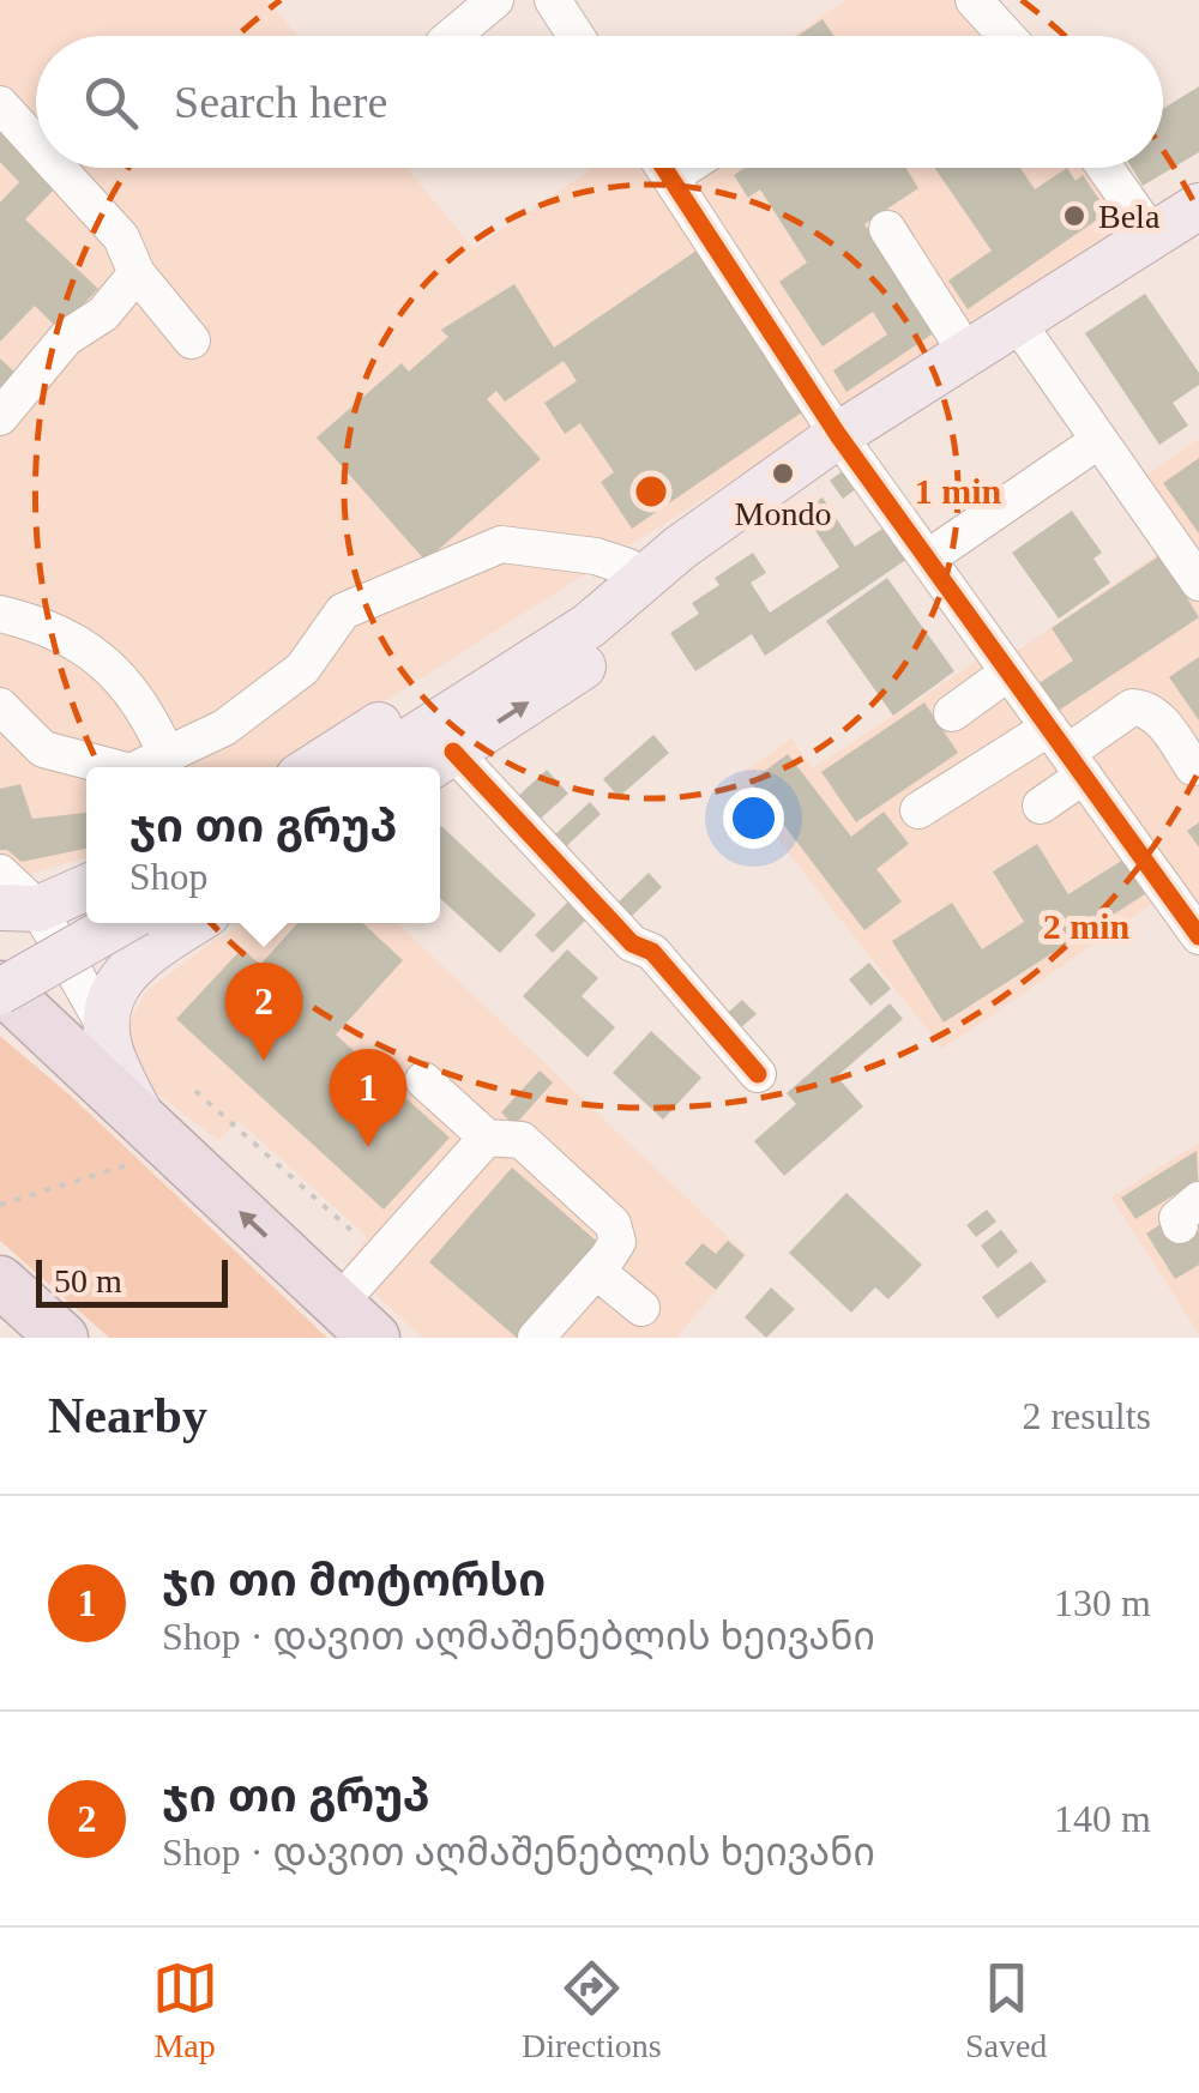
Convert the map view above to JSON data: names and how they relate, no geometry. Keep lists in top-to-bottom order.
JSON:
{
  "places": ["Bela", "Mondo"],
  "scale_bar": "50 m",
  "page": {
    "search": "Search here",
    "popup": ["ჯი თი გრუპ", "Shop"],
    "pins": ["2", "1"],
    "scale": "50 m",
    "heading": ["Nearby", "2 results"],
    "list": [
      {
        "mark": "1",
        "name": "ჯი თი მოტორსი",
        "note": "Shop · დავით აღმაშენებლის ხეივანი",
        "value": "130 m"
      },
      {
        "mark": "2",
        "name": "ჯი თი გრუპ",
        "note": "Shop · დავით აღმაშენებლის ხეივანი",
        "value": "140 m"
      }
    ],
    "nav": ["Map", "Directions", "Saved"]
  },
  "rings": ["1 min", "2 min"]
}
